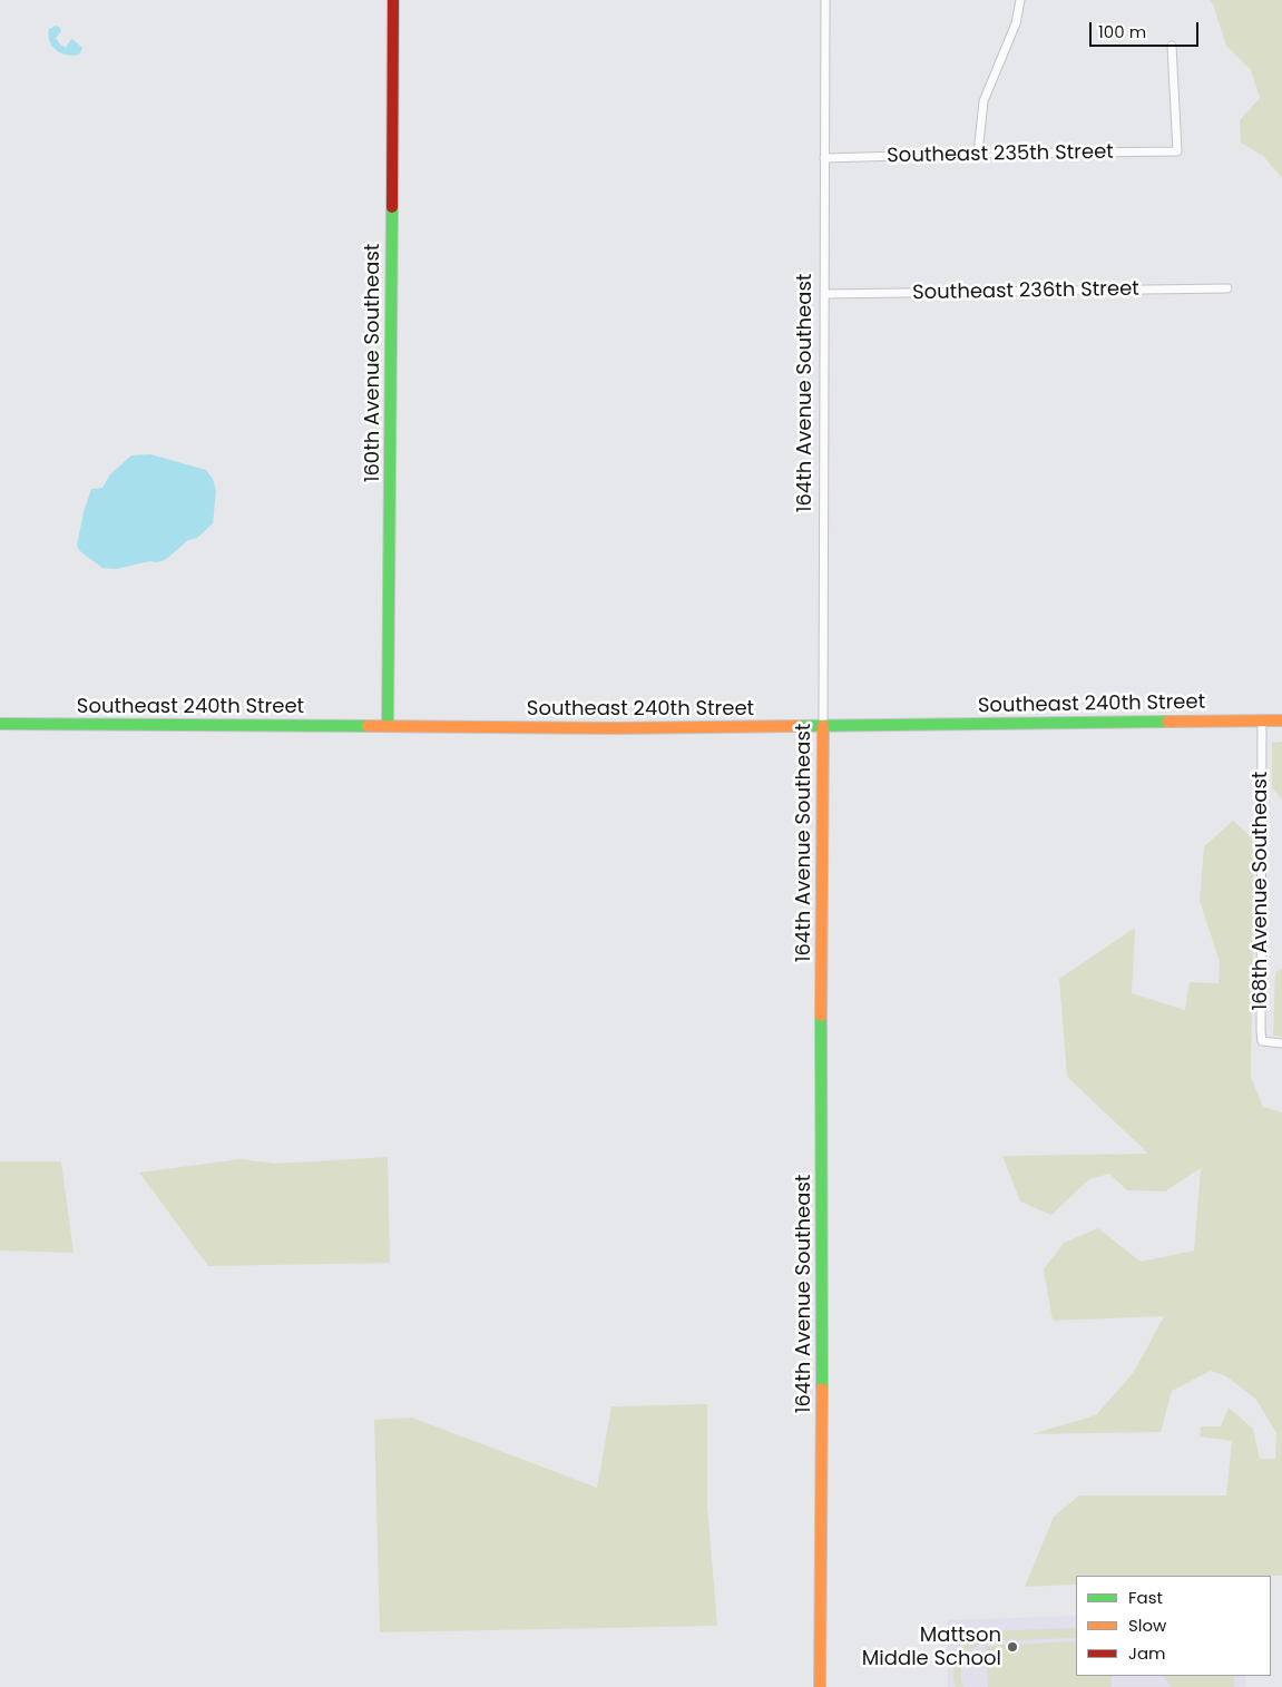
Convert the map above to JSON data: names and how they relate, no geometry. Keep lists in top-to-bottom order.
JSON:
{
  "streets": {
    "street": [
      "Southeast 235th Street",
      "Southeast 236th Street",
      "160th Avenue Southeast",
      "164th Avenue Southeast",
      "Southeast 240th Street",
      "168th Avenue Southeast"
    ]
  },
  "crossings": [
    ["Southeast 235th Street", "164th Avenue Southeast"],
    ["Southeast 236th Street", "164th Avenue Southeast"],
    ["160th Avenue Southeast", "Southeast 240th Street"],
    ["164th Avenue Southeast", "Southeast 240th Street"],
    ["Southeast 240th Street", "168th Avenue Southeast"]
  ],
  "places": ["Mattson Middle School"],
  "legend": ["Fast", "Slow", "Jam"],
  "scale_bar": "100 m"
}
